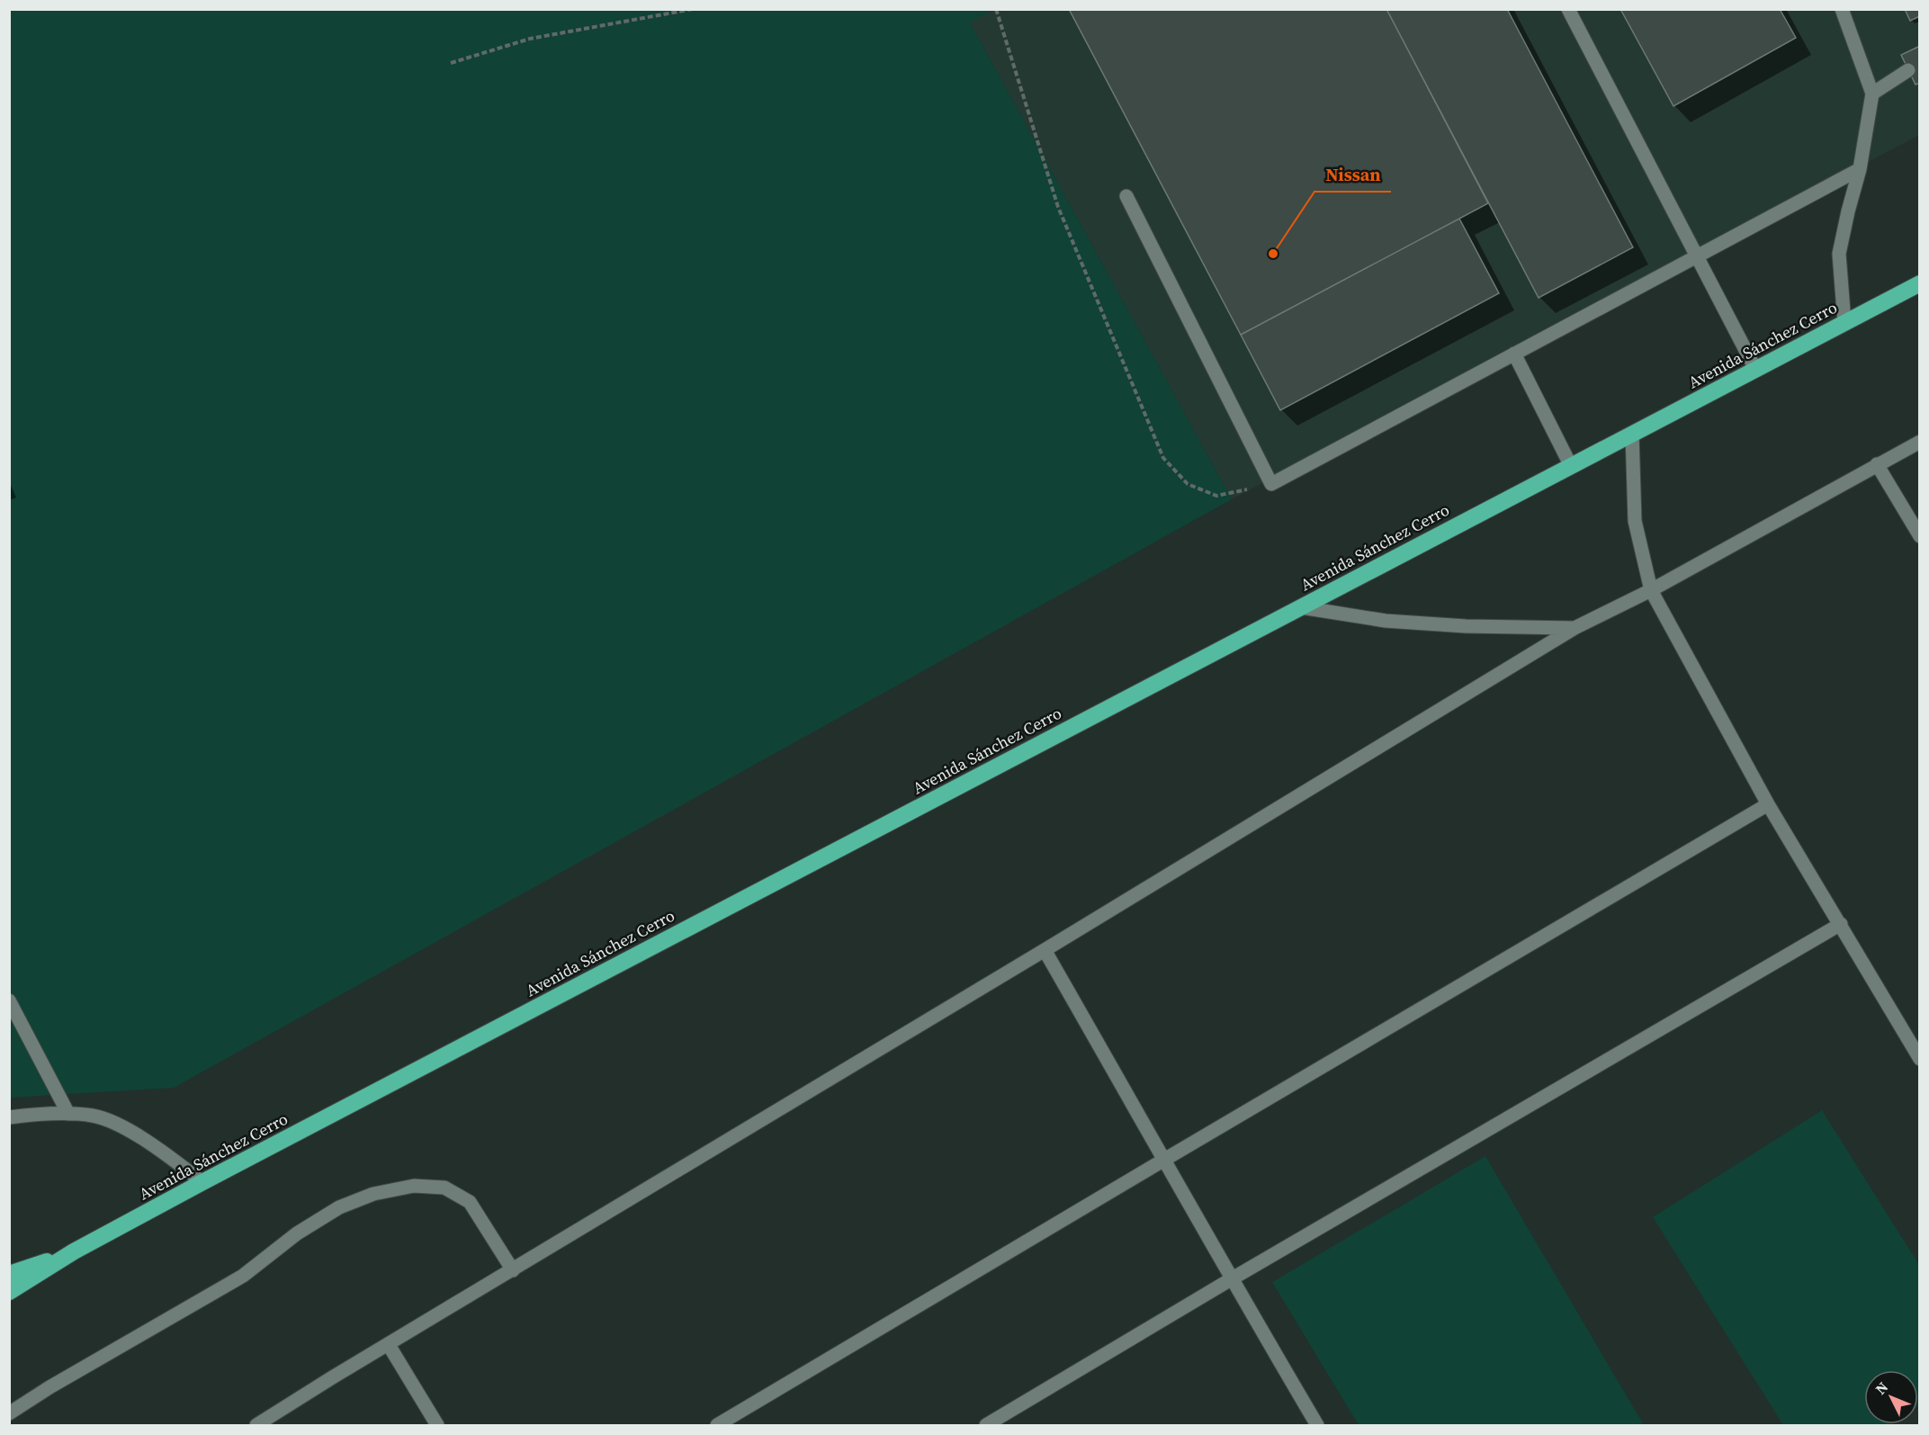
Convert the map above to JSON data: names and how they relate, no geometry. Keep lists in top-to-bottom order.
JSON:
{
  "streets": {
    "highway": ["Avenida Sánchez Cerro"]
  },
  "places": ["Nissan"],
  "north": "top left"
}
